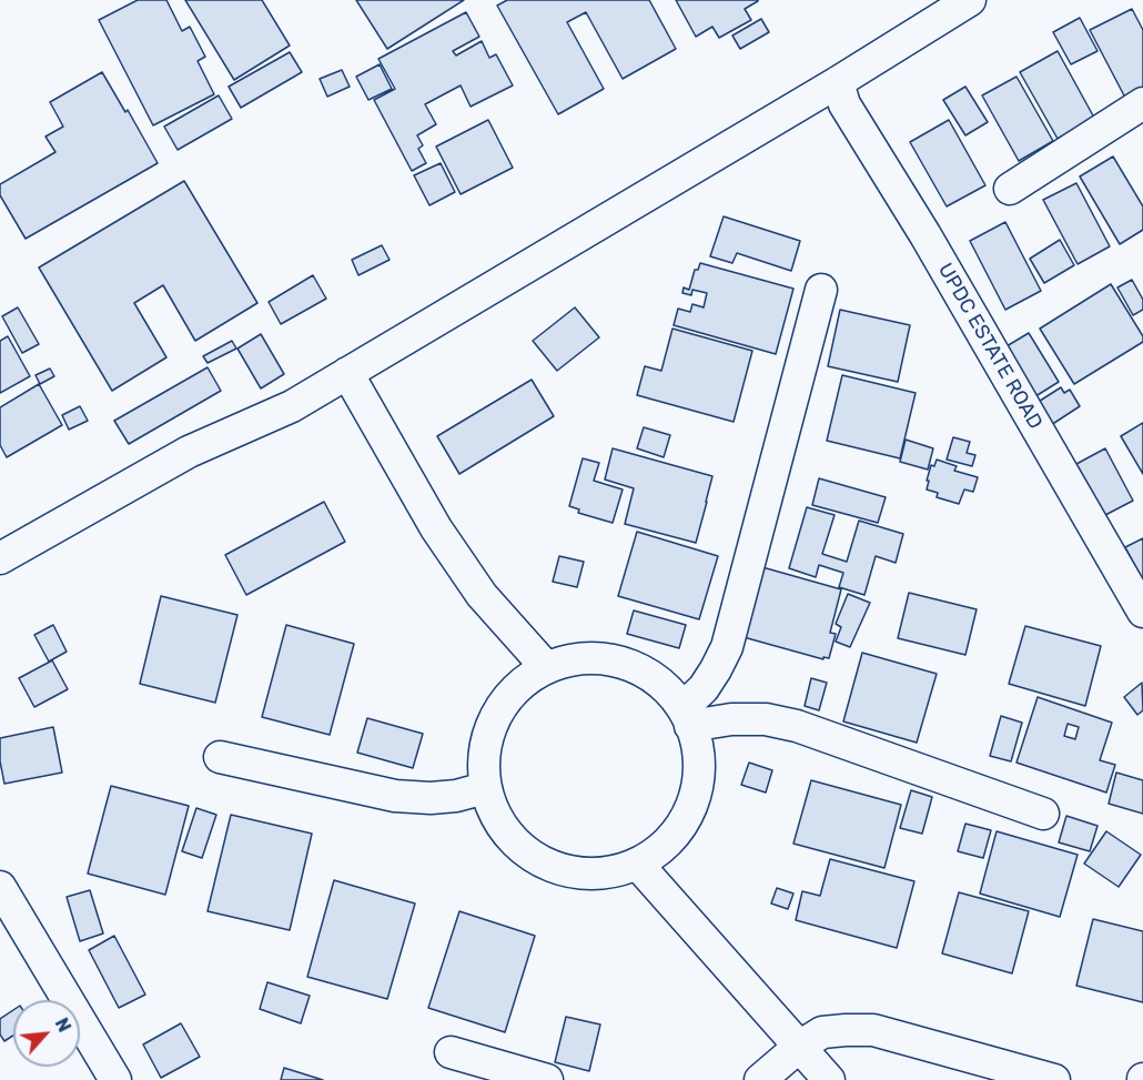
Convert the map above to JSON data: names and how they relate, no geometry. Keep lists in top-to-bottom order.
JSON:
{
  "streets": {
    "street": ["UPDC ESTATE ROAD"]
  },
  "north": "top right"
}
